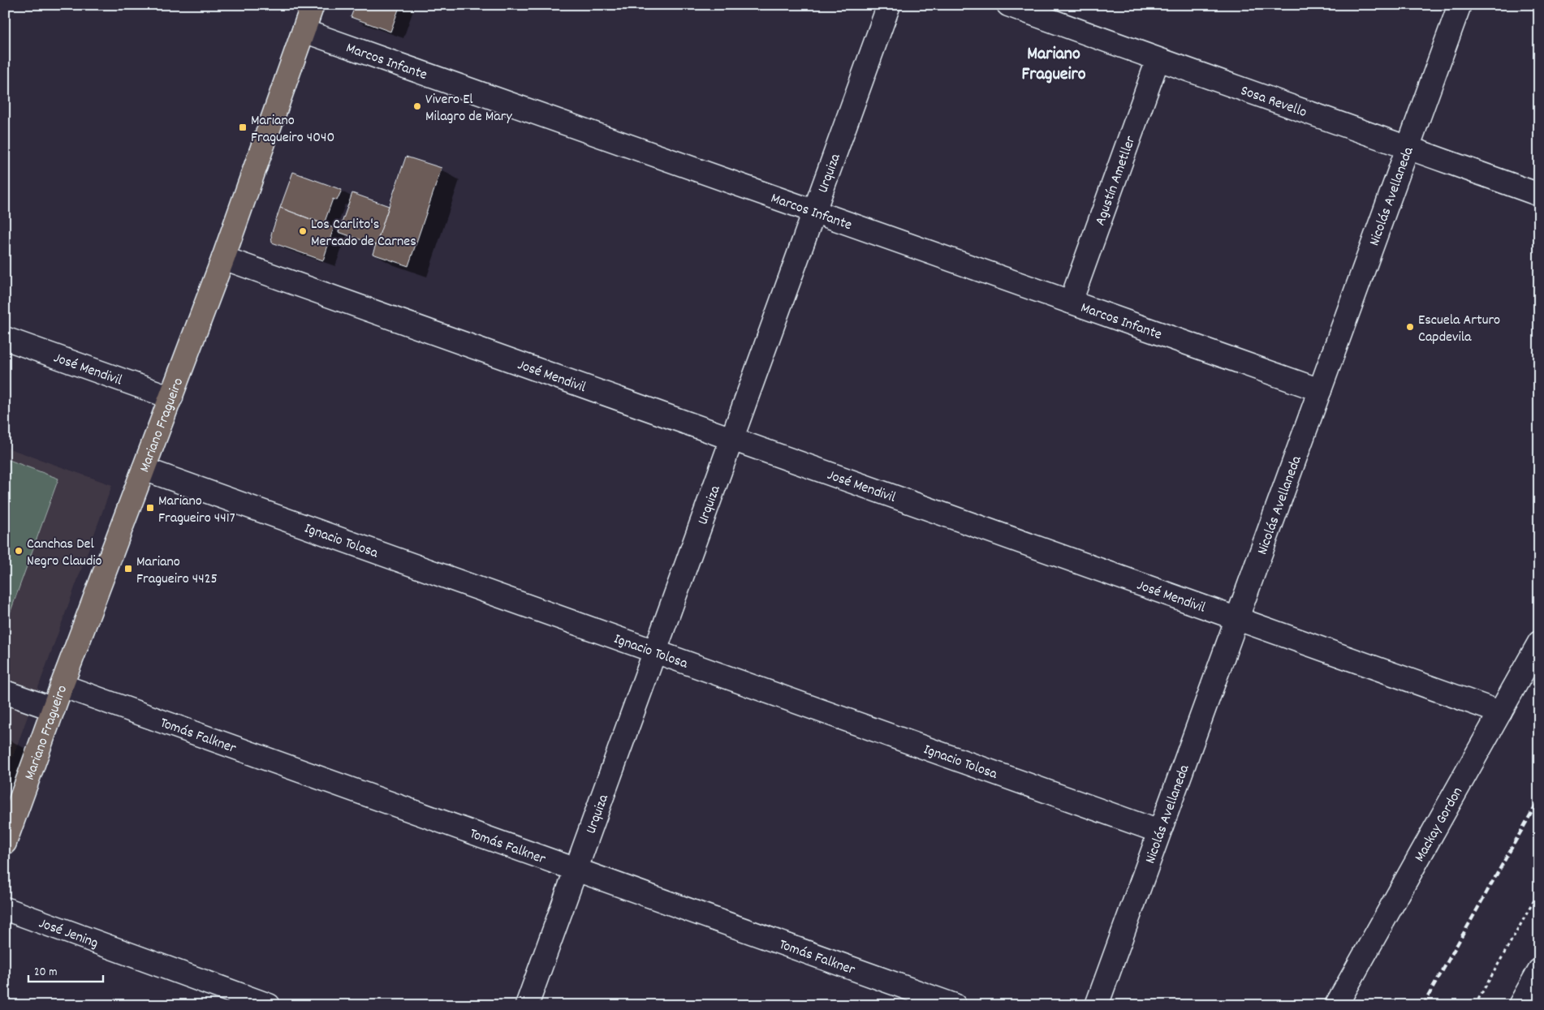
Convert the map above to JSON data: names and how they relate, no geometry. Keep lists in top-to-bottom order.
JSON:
{
  "streets": {
    "main road": ["Mariano Fragueiro"],
    "street": [
      "Marcos Infante",
      "Sosa Revello",
      "Urquiza",
      "Agustín Ametller",
      "Nicolás Avellaneda",
      "José Mendivil",
      "Ignacio Tolosa",
      "Tomás Falkner",
      "Mackay Gordon",
      "José Jening"
    ]
  },
  "crossings": [
    ["Marcos Infante", "Urquiza"],
    ["Marcos Infante", "Agustín Ametller"],
    ["Marcos Infante", "Nicolás Avellaneda"],
    ["Marcos Infante", "Mariano Fragueiro"],
    ["Sosa Revello", "Agustín Ametller"],
    ["Sosa Revello", "Nicolás Avellaneda"],
    ["Urquiza", "José Mendivil"],
    ["Urquiza", "Ignacio Tolosa"],
    ["Urquiza", "Tomás Falkner"],
    ["Nicolás Avellaneda", "José Mendivil"],
    ["Nicolás Avellaneda", "Ignacio Tolosa"],
    ["José Mendivil", "Mariano Fragueiro"],
    ["José Mendivil", "Mackay Gordon"],
    ["Mariano Fragueiro", "Ignacio Tolosa"],
    ["Mariano Fragueiro", "Tomás Falkner"]
  ],
  "districts": ["Mariano Fragueiro"],
  "places": {
    "other": [
      "Vivero El Milagro de Mary",
      "Los Carlito's Mercado de Carnes",
      "Escuela Arturo Capdevila",
      "Canchas Del Negro Claudio"
    ],
    "transit": ["Mariano Fragueiro 4040", "Mariano Fragueiro 4417", "Mariano Fragueiro 4425"]
  },
  "scale_bar": "20 m"
}
